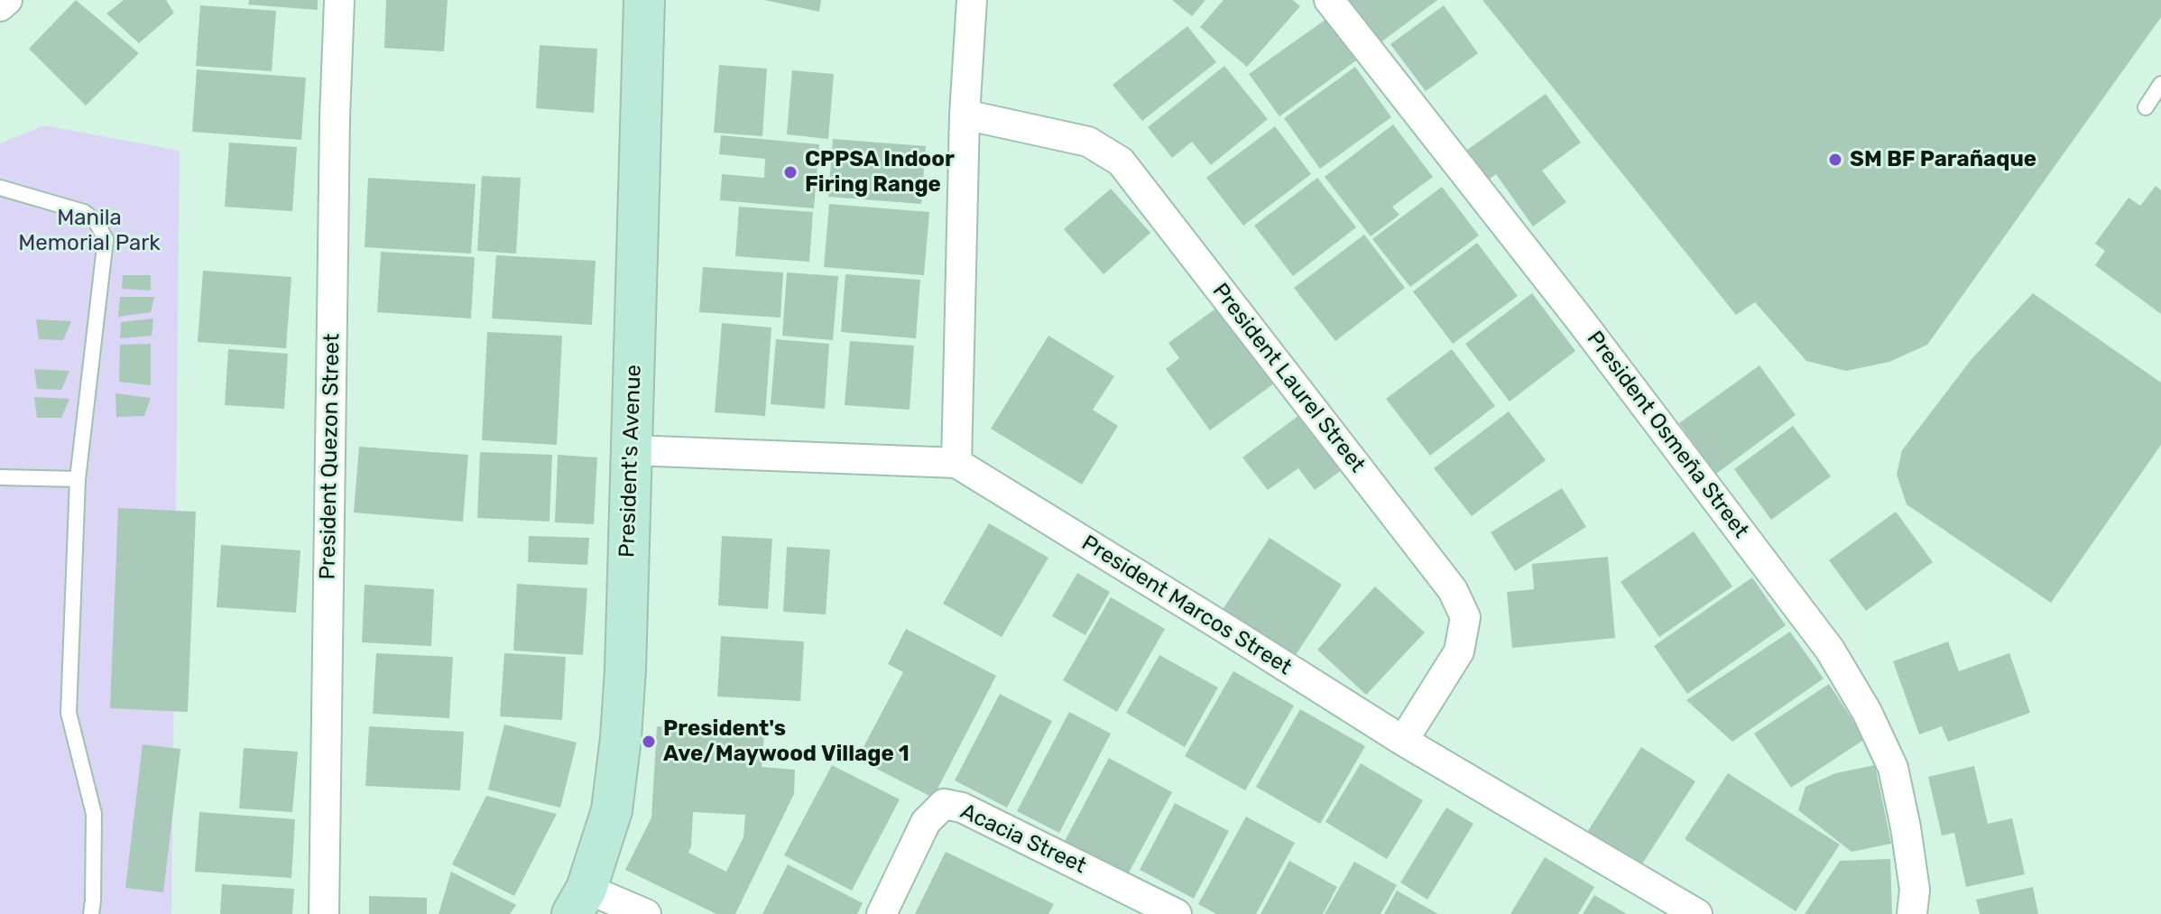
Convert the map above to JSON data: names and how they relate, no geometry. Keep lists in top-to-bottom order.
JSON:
{
  "streets": {
    "street": [
      "President Laurel Street",
      "President Osmeña Street",
      "President Quezon Street",
      "President's Avenue",
      "President Marcos Street",
      "Acacia Street"
    ]
  },
  "crossings": [
    ["President Laurel Street", "President Marcos Street"],
    ["President's Avenue", "President Marcos Street"]
  ],
  "parks": ["Manila Memorial Park"],
  "places": ["SM BF Parañaque", "CPPSA Indoor Firing Range", "President's Ave/Maywood Village 1"]
}
